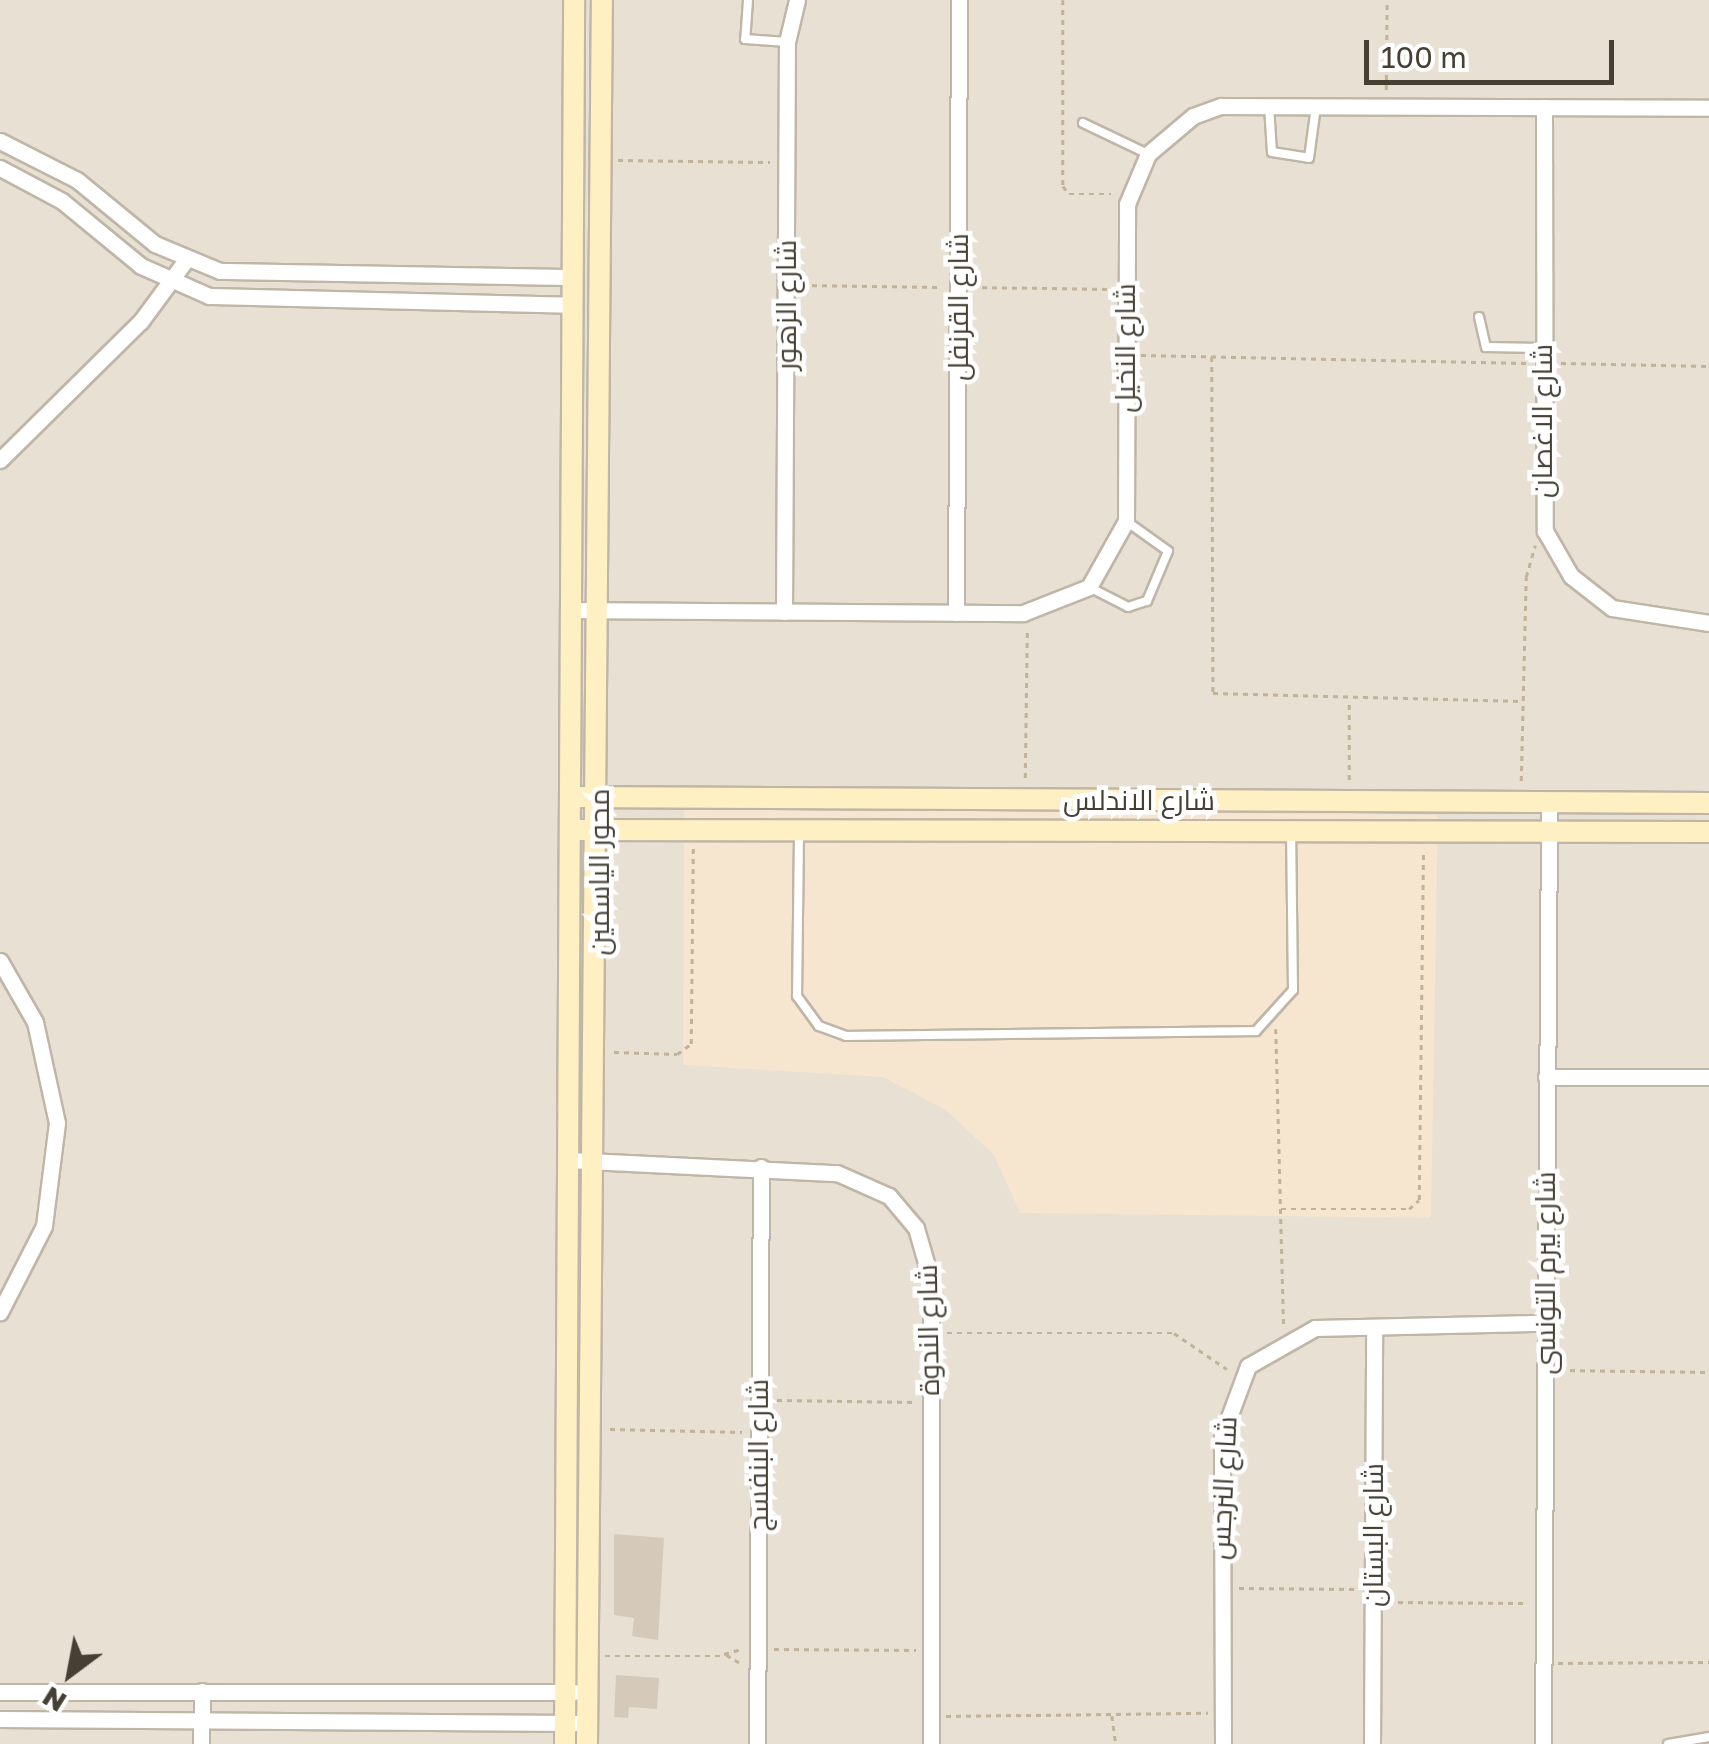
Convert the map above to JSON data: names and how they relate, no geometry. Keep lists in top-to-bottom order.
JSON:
{
  "streets": {
    "street": [
      "شارع الزهور",
      "شارع القرنفل",
      "شارع النخيل",
      "شارع الاغصان",
      "شارع الاندلس",
      "محور الياسمين",
      "شارع بيرم التونسى",
      "شارع الندوة",
      "شارع البنفسج",
      "شارع النرجس",
      "شارع البستان"
    ]
  },
  "crossings": [
    ["شارع الاندلس", "محور الياسمين"],
    ["شارع الاندلس", "شارع بيرم التونسى"],
    ["محور الياسمين", "شارع الندوة"],
    ["شارع الندوة", "شارع البنفسج"]
  ],
  "scale_bar": "100 m",
  "north": "bottom left"
}
